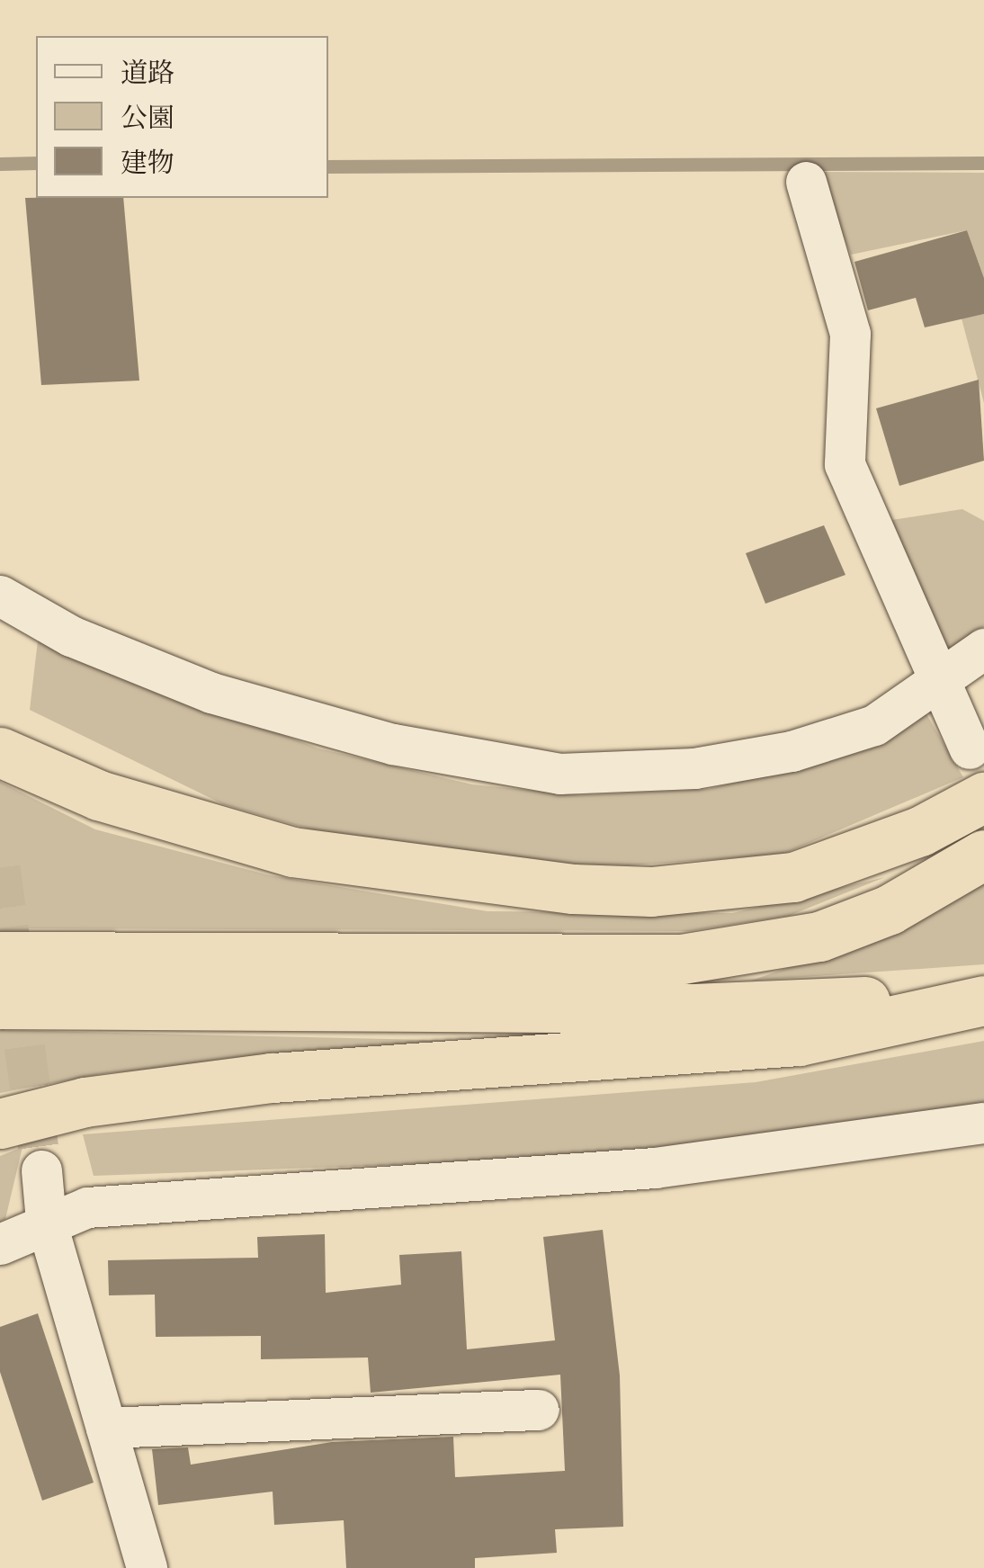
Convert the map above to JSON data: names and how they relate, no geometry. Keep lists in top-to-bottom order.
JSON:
{
  "legend": ["道路", "公園", "建物"]
}
